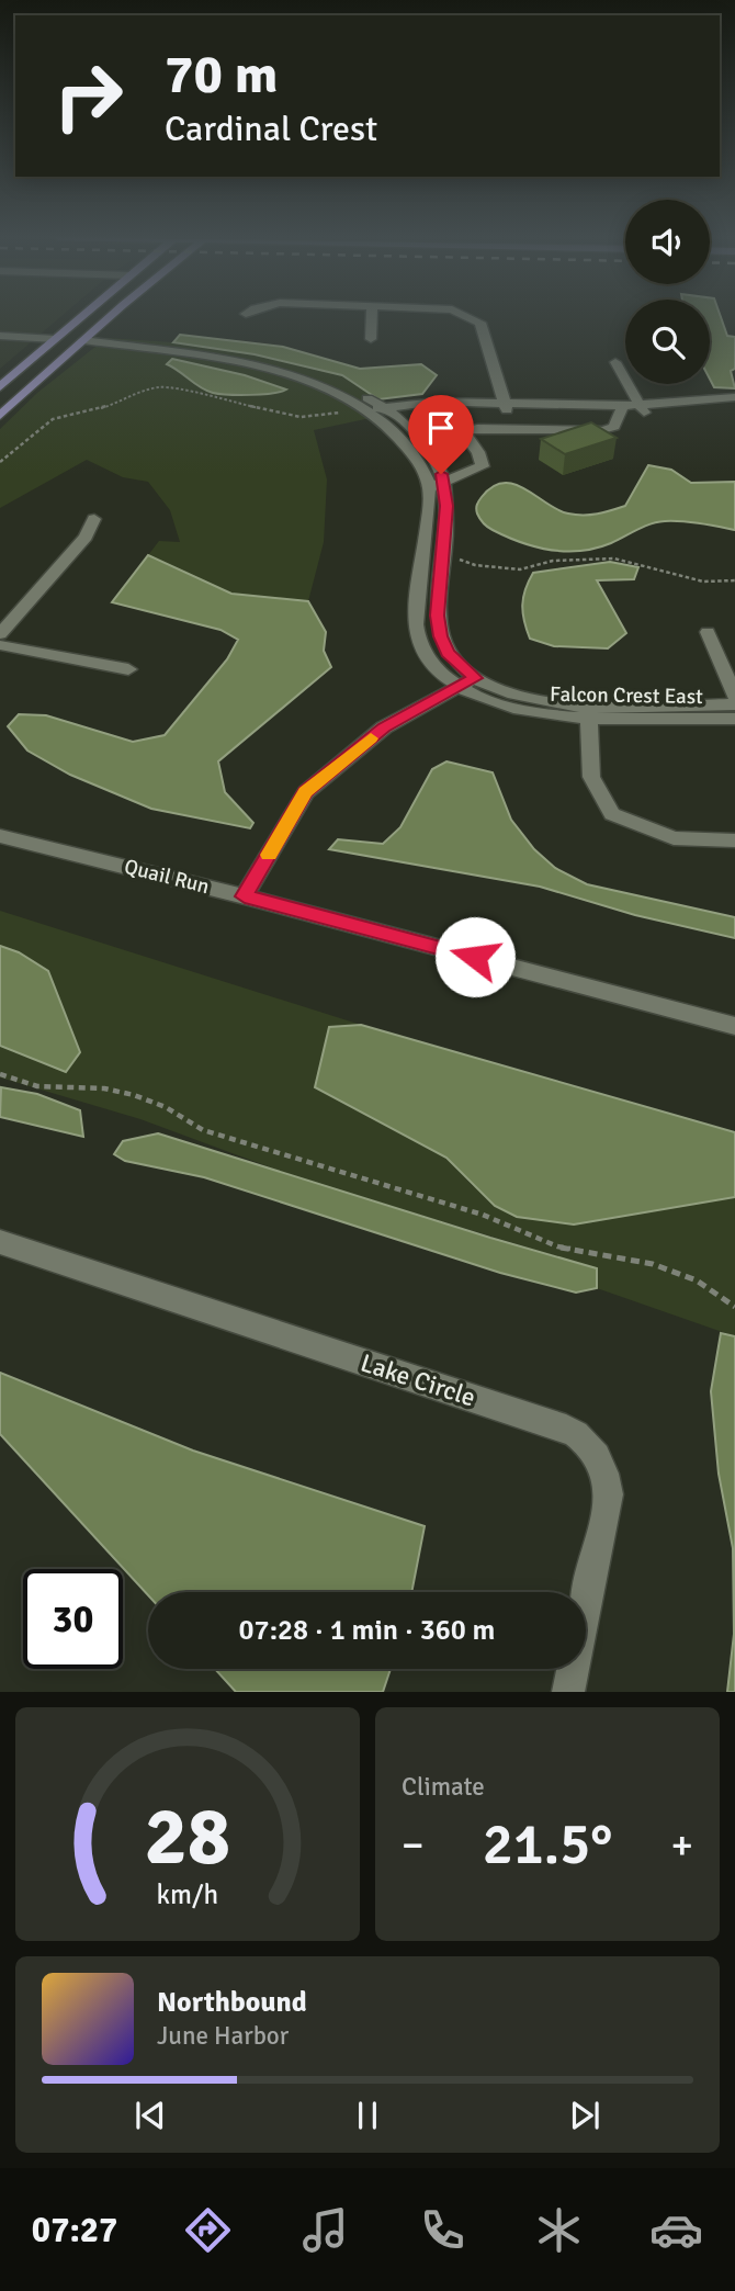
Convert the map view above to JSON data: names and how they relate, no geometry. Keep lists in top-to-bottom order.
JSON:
{
  "streets": {
    "street": ["Falcon Crest East", "Quail Run", "Lake Circle"]
  },
  "page": {
    "turn": ["70 m", "Cardinal Crest"],
    "limit": "30",
    "trip": "07:28 · 1 min · 360 m",
    "tile": "Climate",
    "heat": ["−", "21.5°", "+"],
    "song": ["Northbound", "June Harbor"],
    "tabs": "07:27",
    "gauge": ["28", "km/h"]
  }
}
